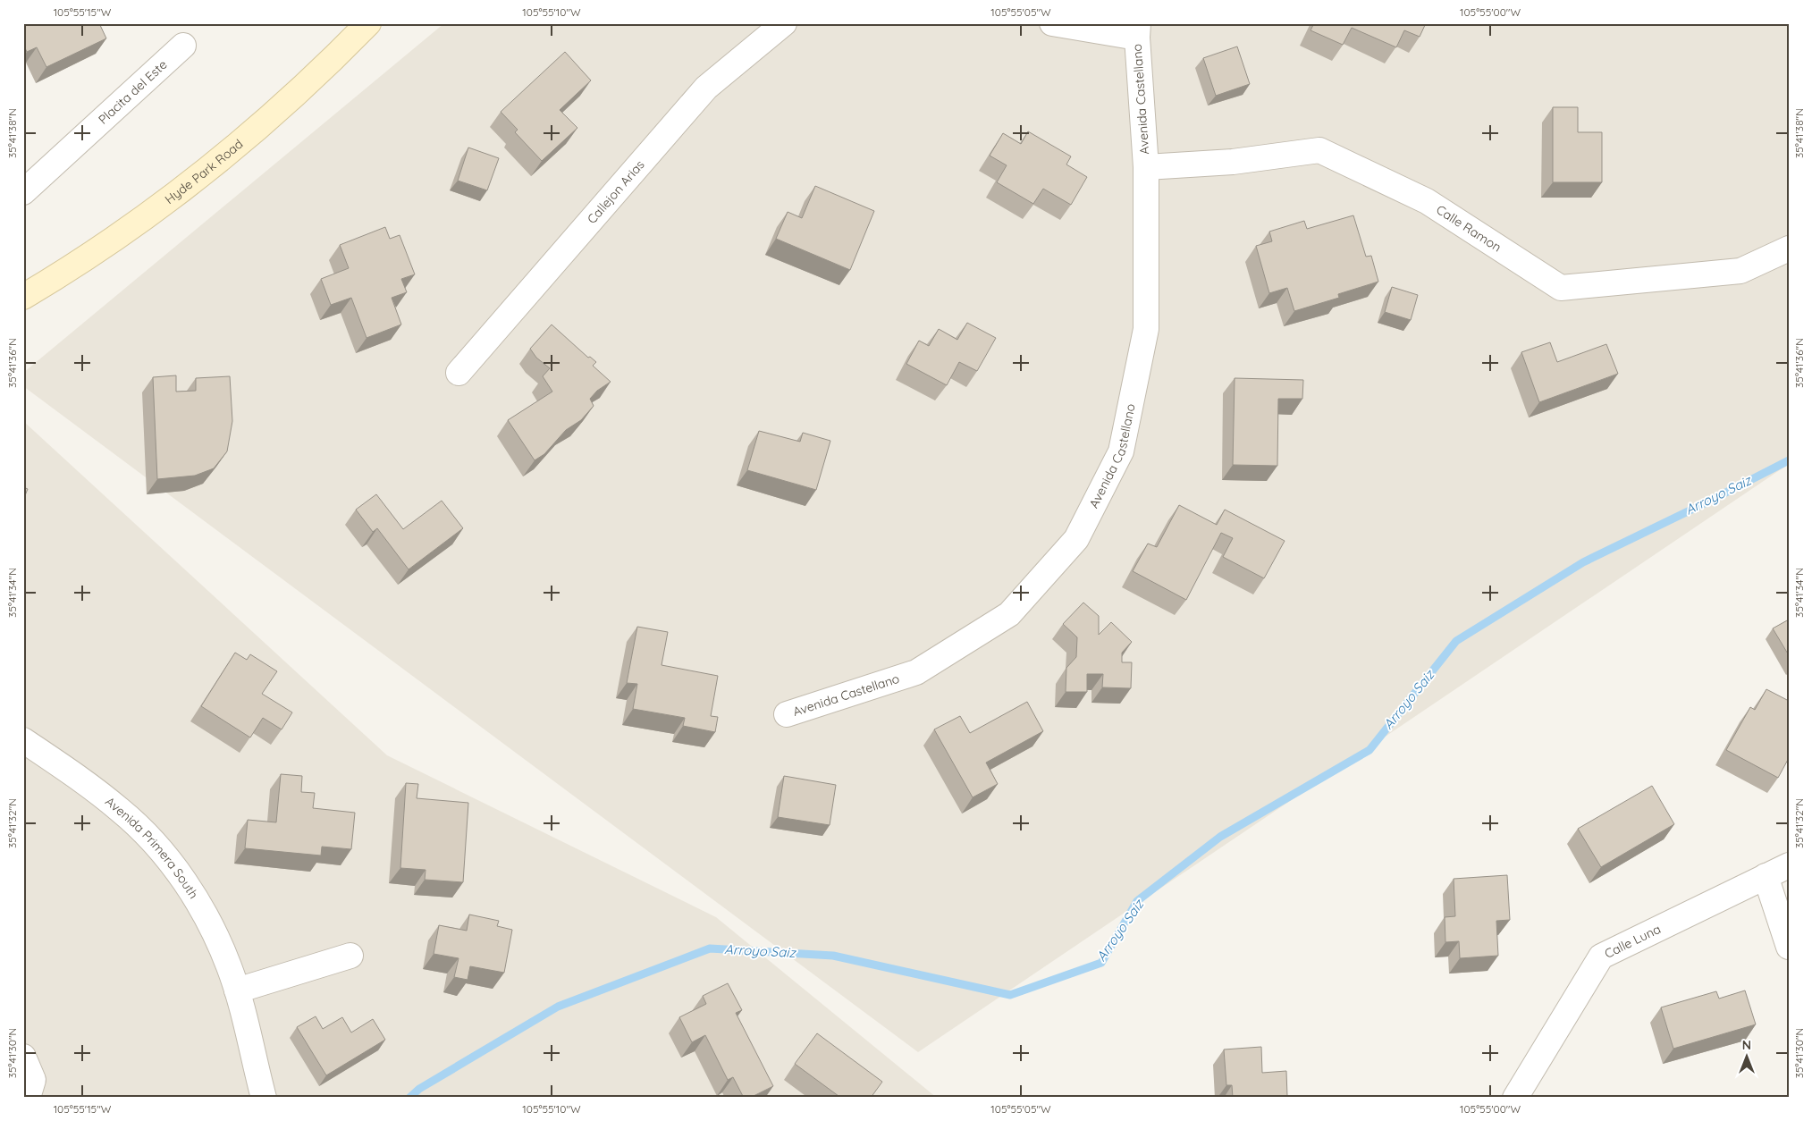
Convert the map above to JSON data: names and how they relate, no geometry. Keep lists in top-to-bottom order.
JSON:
{
  "streets": {
    "main road": ["Hyde Park Road"],
    "street": [
      "Placita del Este",
      "Avenida Castellano",
      "Callejon Arias",
      "Calle Ramon",
      "Avenida Primera South",
      "Calle Luna"
    ]
  },
  "crossings": [
    ["Avenida Castellano", "Calle Ramon"]
  ],
  "water": ["Arroyo Saiz"],
  "north": "top",
  "coordinates": [
    "105°55'15\"W",
    "105°55'10\"W",
    "105°55'05\"W",
    "105°55'00\"W",
    "35°41'38\"N",
    "35°41'36\"N",
    "35°41'34\"N",
    "35°41'32\"N",
    "35°41'30\"N"
  ]
}
